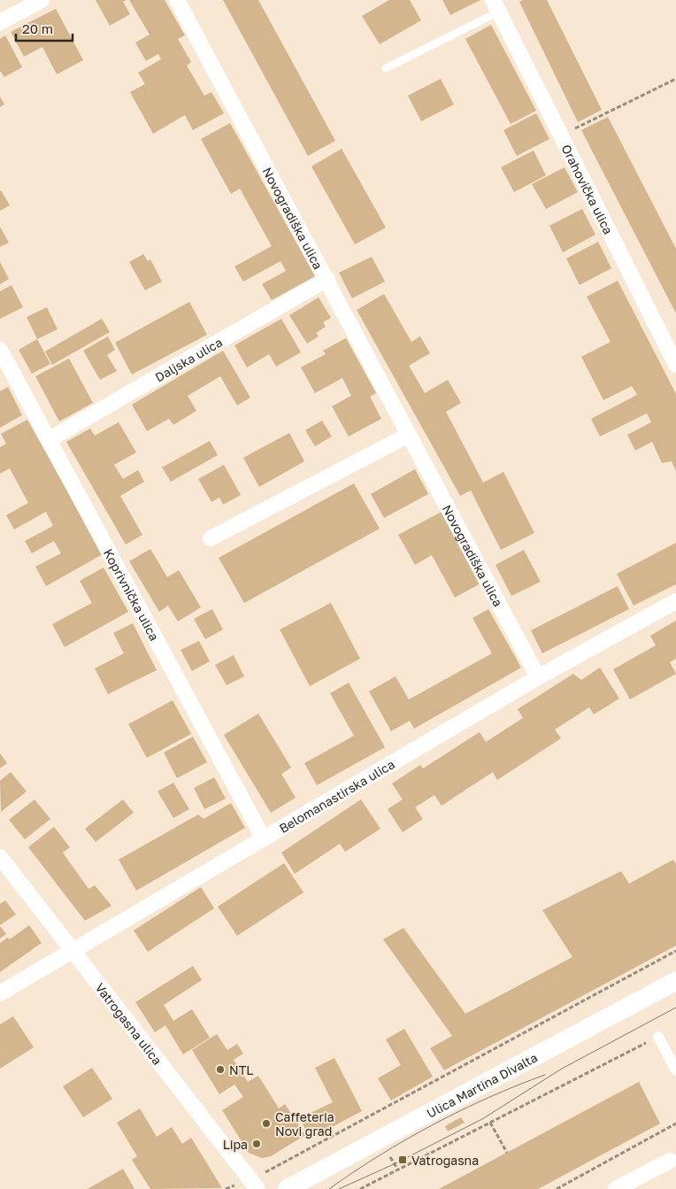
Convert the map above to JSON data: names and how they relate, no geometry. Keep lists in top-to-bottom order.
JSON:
{
  "streets": {
    "street": [
      "Orahovička ulica",
      "Novogradiška ulica",
      "Daljska ulica",
      "Koprivnička ulica",
      "Belomanastirska ulica",
      "Vatrogasna ulica",
      "Ulica Martina Divalta"
    ]
  },
  "crossings": [
    ["Novogradiška ulica", "Daljska ulica"],
    ["Novogradiška ulica", "Belomanastirska ulica"],
    ["Daljska ulica", "Koprivnička ulica"],
    ["Koprivnička ulica", "Belomanastirska ulica"],
    ["Belomanastirska ulica", "Vatrogasna ulica"]
  ],
  "places": {
    "other": ["NTL", "Caffeteria Novi grad", "Lipa"],
    "transit": ["Vatrogasna"]
  },
  "scale_bar": "20 m"
}
